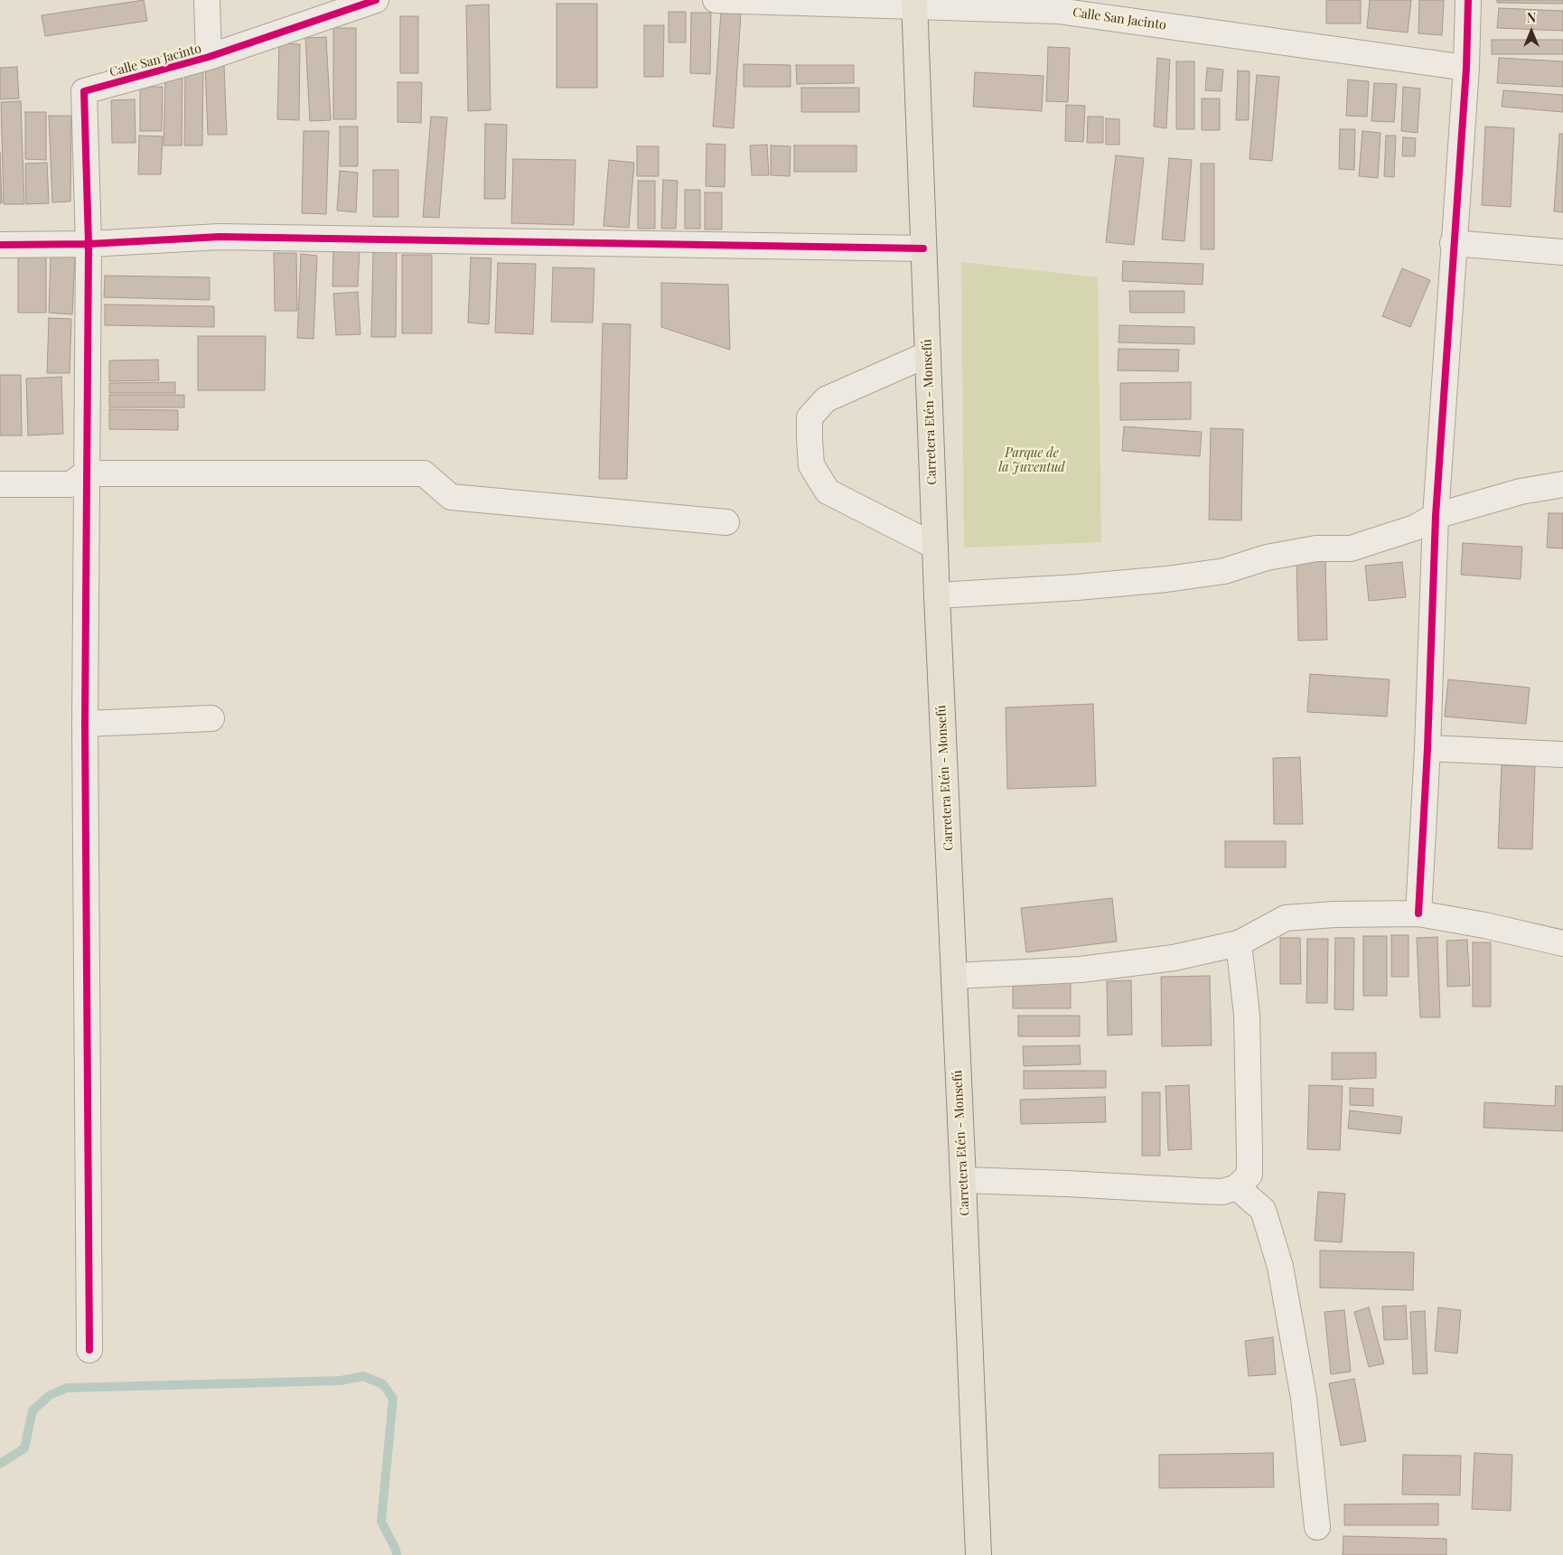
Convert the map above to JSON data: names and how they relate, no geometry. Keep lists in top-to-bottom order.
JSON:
{
  "streets": {
    "main road": ["Carretera Etén - Monsefú"],
    "street": ["Calle San Jacinto"]
  },
  "crossings": [
    ["Calle San Jacinto", "Carretera Etén - Monsefú"]
  ],
  "parks": ["Parque de la Juventud"],
  "north": "top"
}
